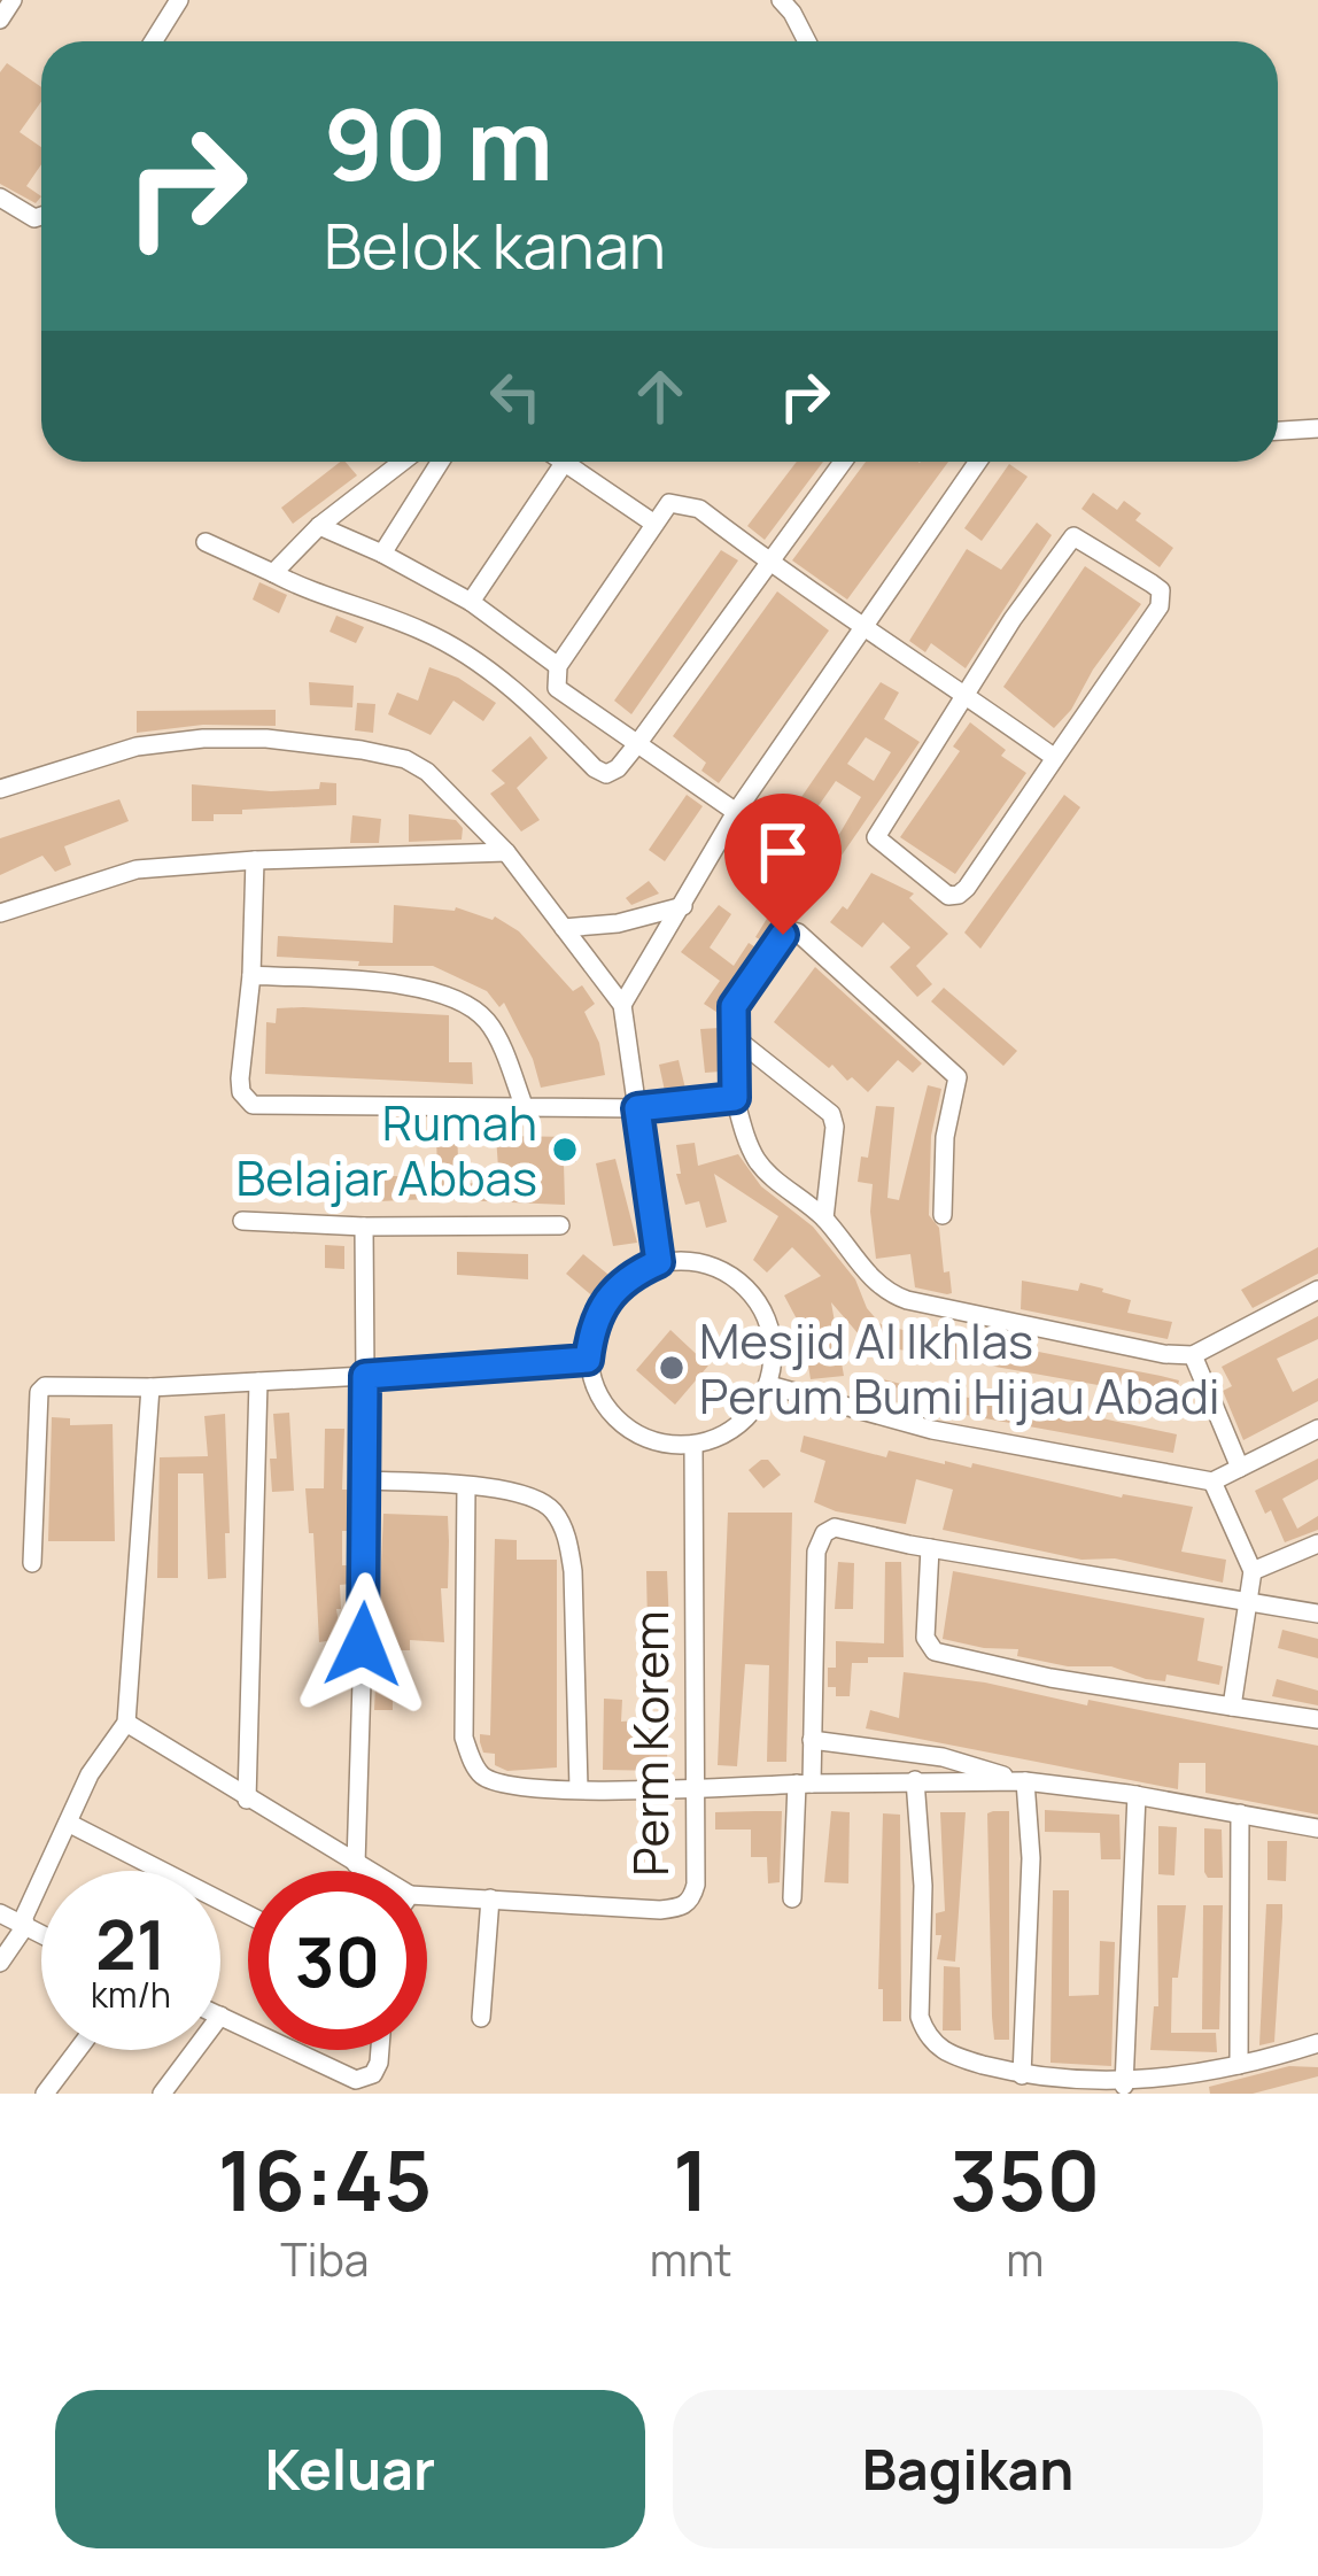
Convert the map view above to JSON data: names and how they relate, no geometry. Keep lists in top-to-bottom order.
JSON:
{
  "streets": {
    "street": ["Perm Korem"]
  },
  "places": ["Rumah Belajar Abbas", "Mesjid Al Ikhlas Perum Bumi Hijau Abadi"],
  "page": {
    "turn": ["90 m", "Belok kanan"],
    "speed": "21 km/h",
    "limit": "30",
    "eta": [
      "16:45",
      "Tiba",
      "1",
      "mnt",
      "350",
      "m"
    ],
    "buttons": ["Keluar", "Bagikan"]
  }
}
